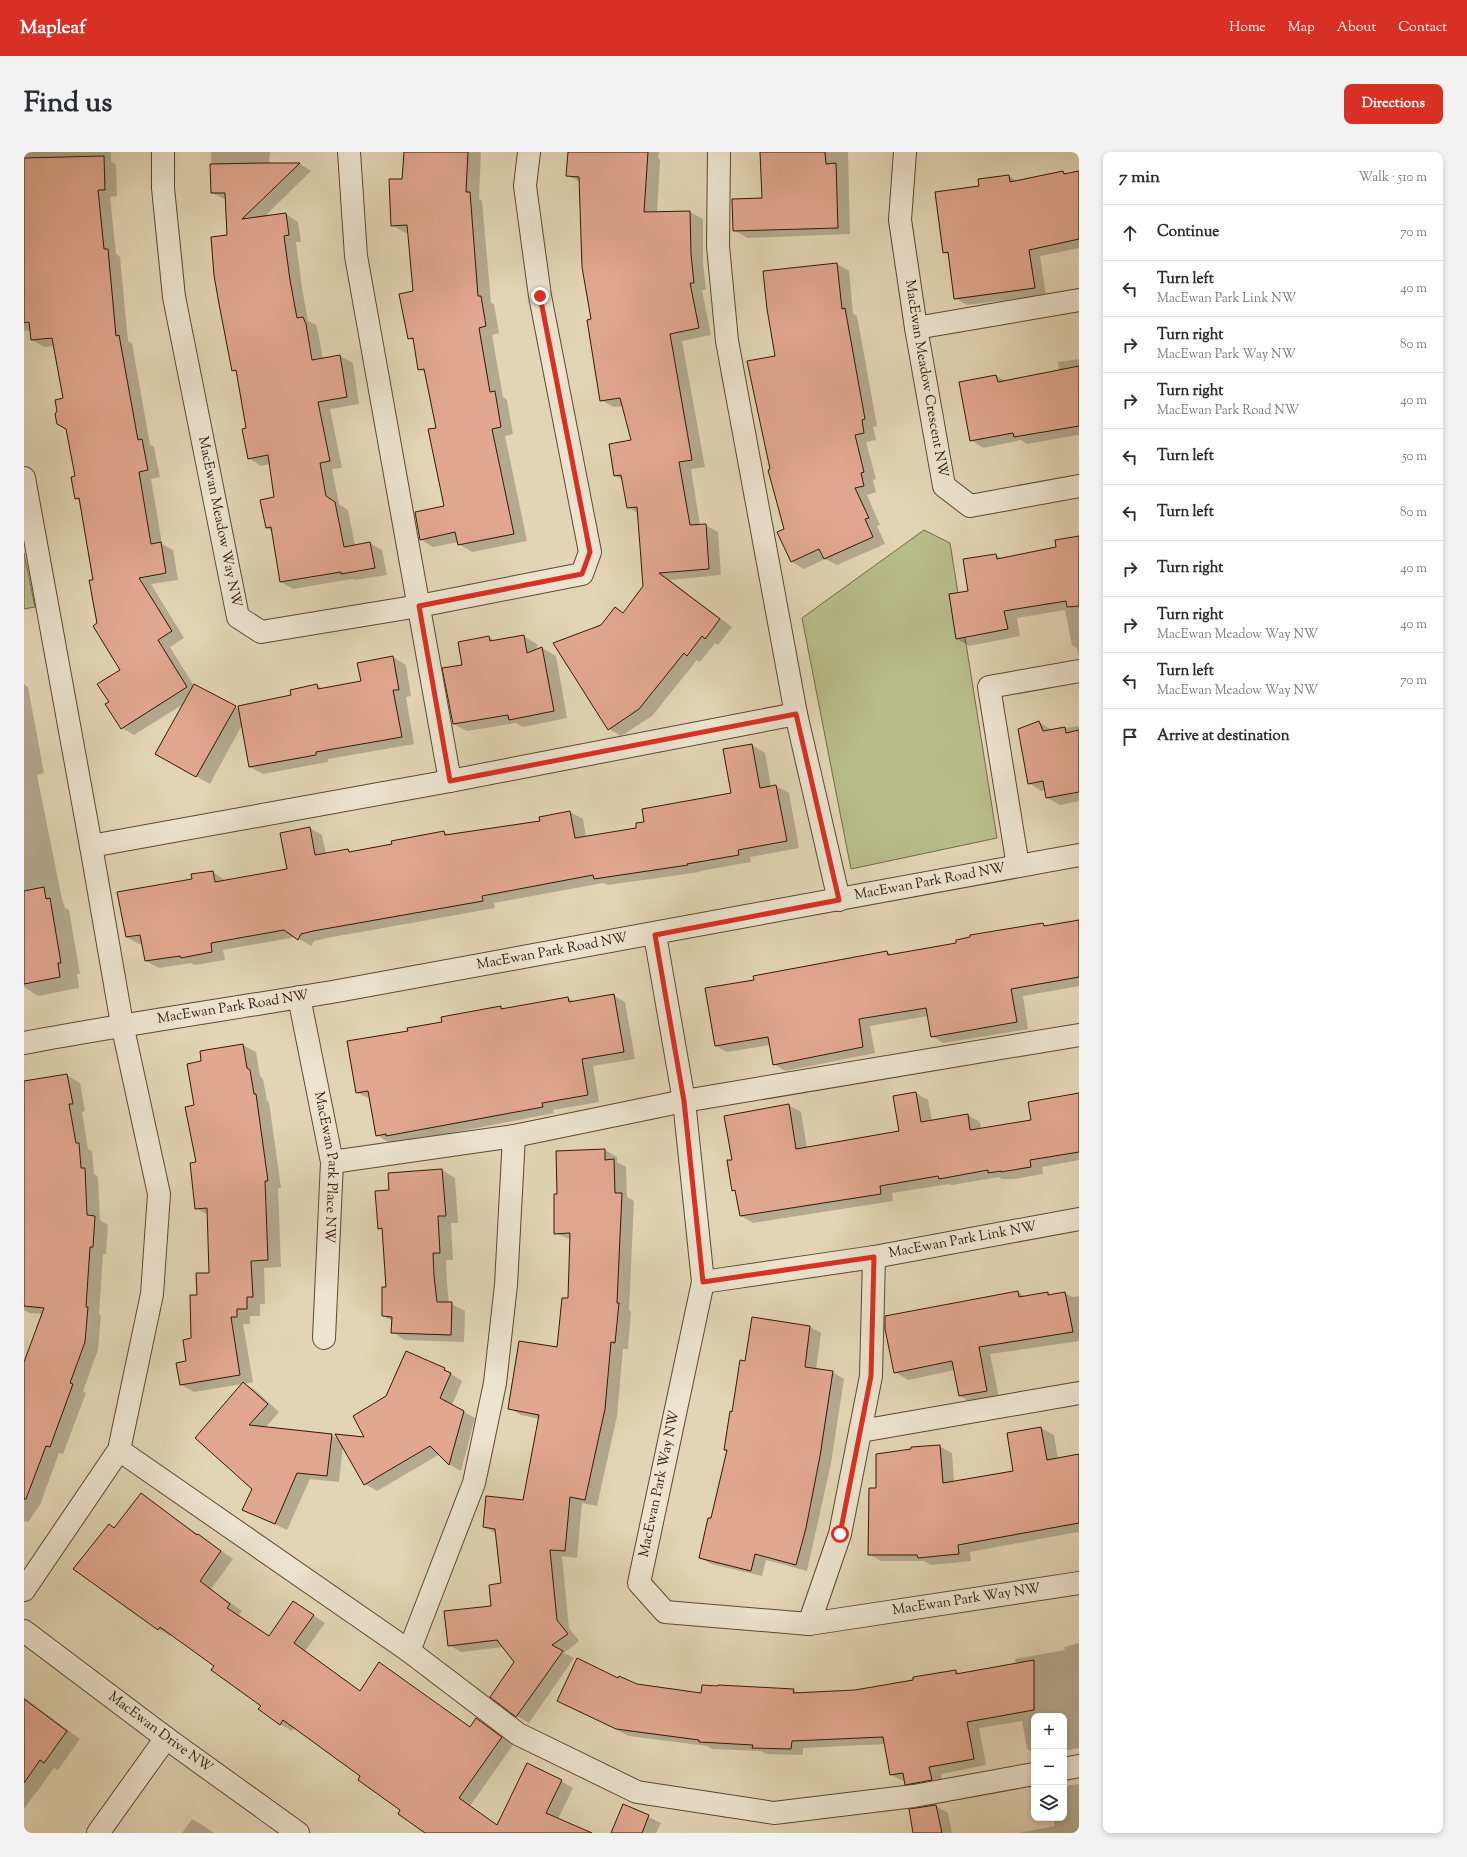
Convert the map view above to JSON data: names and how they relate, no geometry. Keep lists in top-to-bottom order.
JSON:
{
  "streets": {
    "street": [
      "MacEwan Meadow Crescent NW",
      "MacEwan Meadow Way NW",
      "MacEwan Park Road NW",
      "MacEwan Park Place NW",
      "MacEwan Park Link NW",
      "MacEwan Park Way NW",
      "MacEwan Drive NW"
    ]
  },
  "crossings": [
    ["MacEwan Park Road NW", "MacEwan Park Place NW"],
    ["MacEwan Park Road NW", "MacEwan Park Way NW"],
    ["MacEwan Park Link NW", "MacEwan Park Way NW"]
  ],
  "page": {
    "header": "Mapleaf",
    "nav": [
      "Home",
      "Map",
      "About",
      "Contact"
    ],
    "title": "Find us",
    "buttons": "Directions",
    "heading": ["7 min", "Walk · 510 m"],
    "list": [
      ["Continue", "70 m"],
      ["Turn left", "MacEwan Park Link NW", "40 m"],
      ["Turn right", "MacEwan Park Way NW", "80 m"],
      ["Turn right", "MacEwan Park Road NW", "40 m"],
      ["Turn left", "50 m"],
      ["Turn left", "80 m"],
      ["Turn right", "40 m"],
      ["Turn right", "MacEwan Meadow Way NW", "40 m"],
      ["Turn left", "MacEwan Meadow Way NW", "70 m"],
      "Arrive at destination"
    ],
    "map_buttons": ["+", "−"]
  }
}
